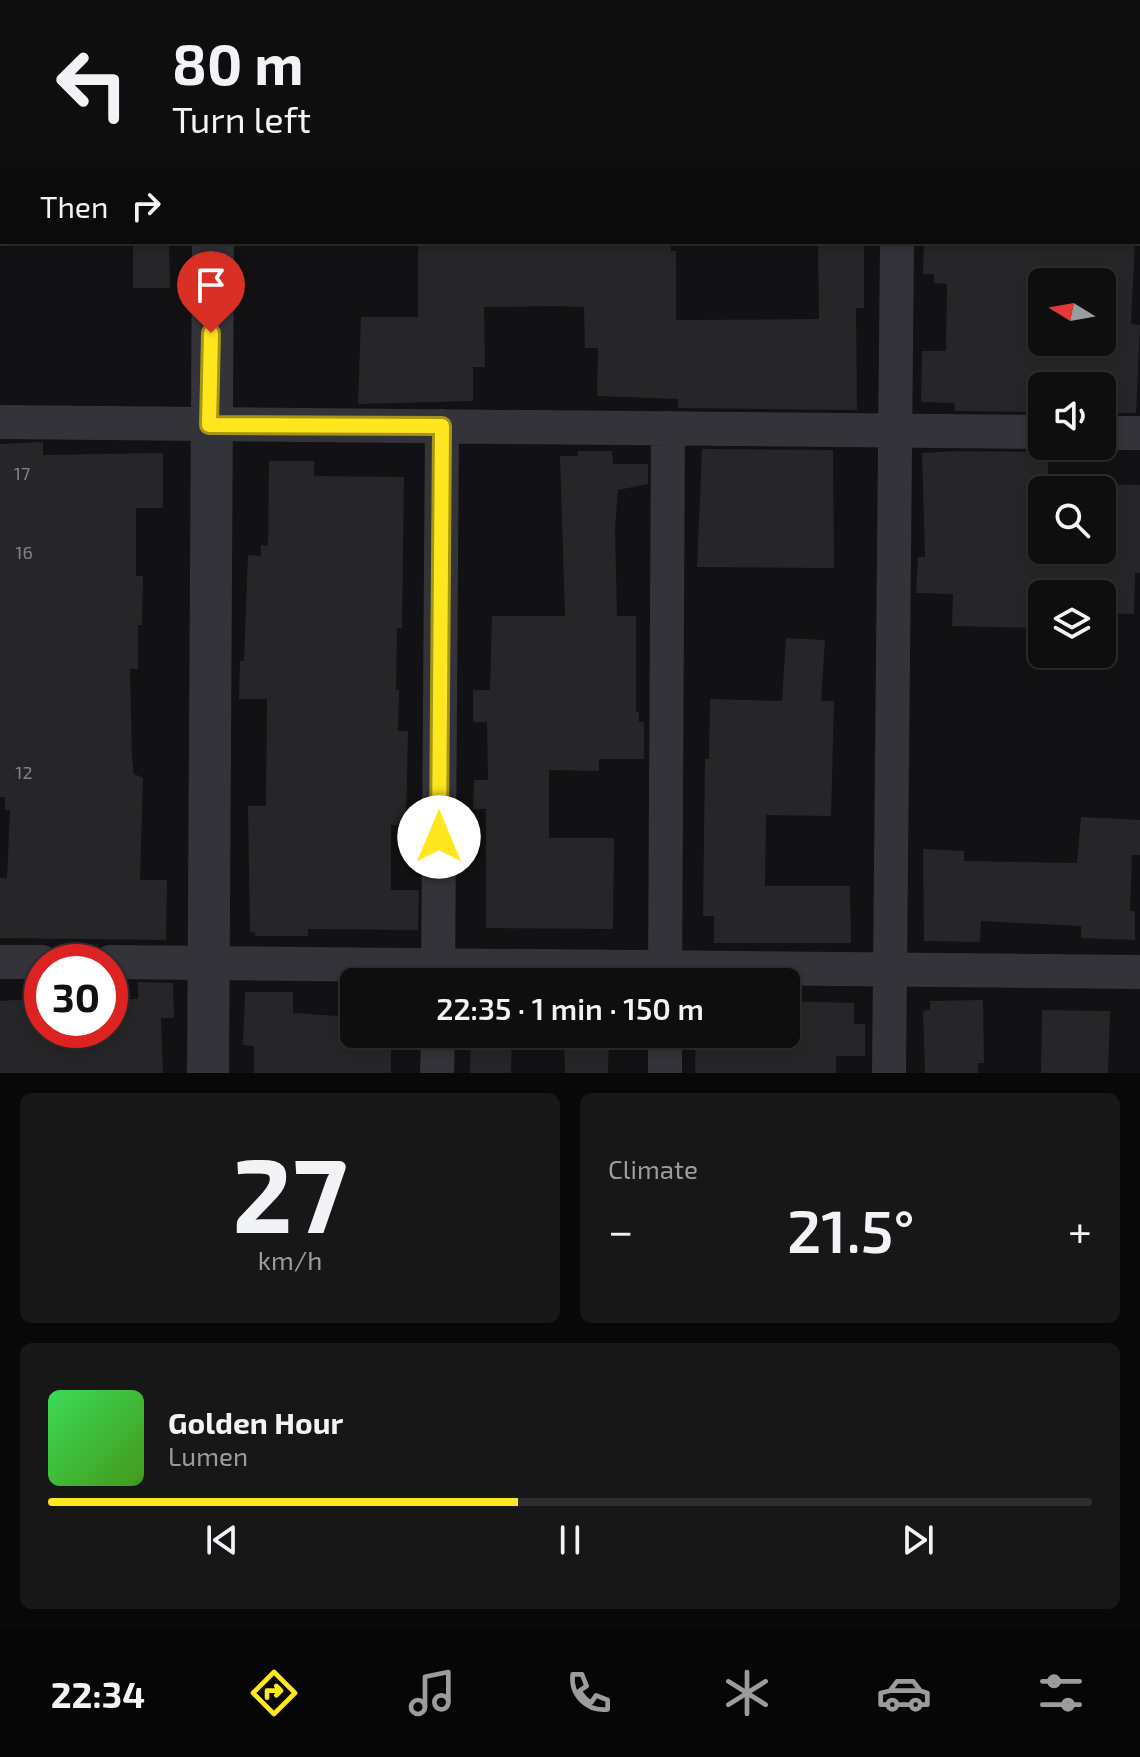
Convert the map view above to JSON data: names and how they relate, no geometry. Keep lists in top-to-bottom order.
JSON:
{
  "house_numbers": ["17", "16", "12"],
  "north": "left",
  "page": {
    "turn": ["80 m", "Turn left"],
    "then": "Then",
    "limit": "30",
    "trip": "22:35 · 1 min · 150 m",
    "tile": [
      ["27", "km/h"],
      "Climate"
    ],
    "heat": ["−", "21.5°", "+"],
    "song": ["Golden Hour", "Lumen"],
    "tabs": "22:34"
  }
}
